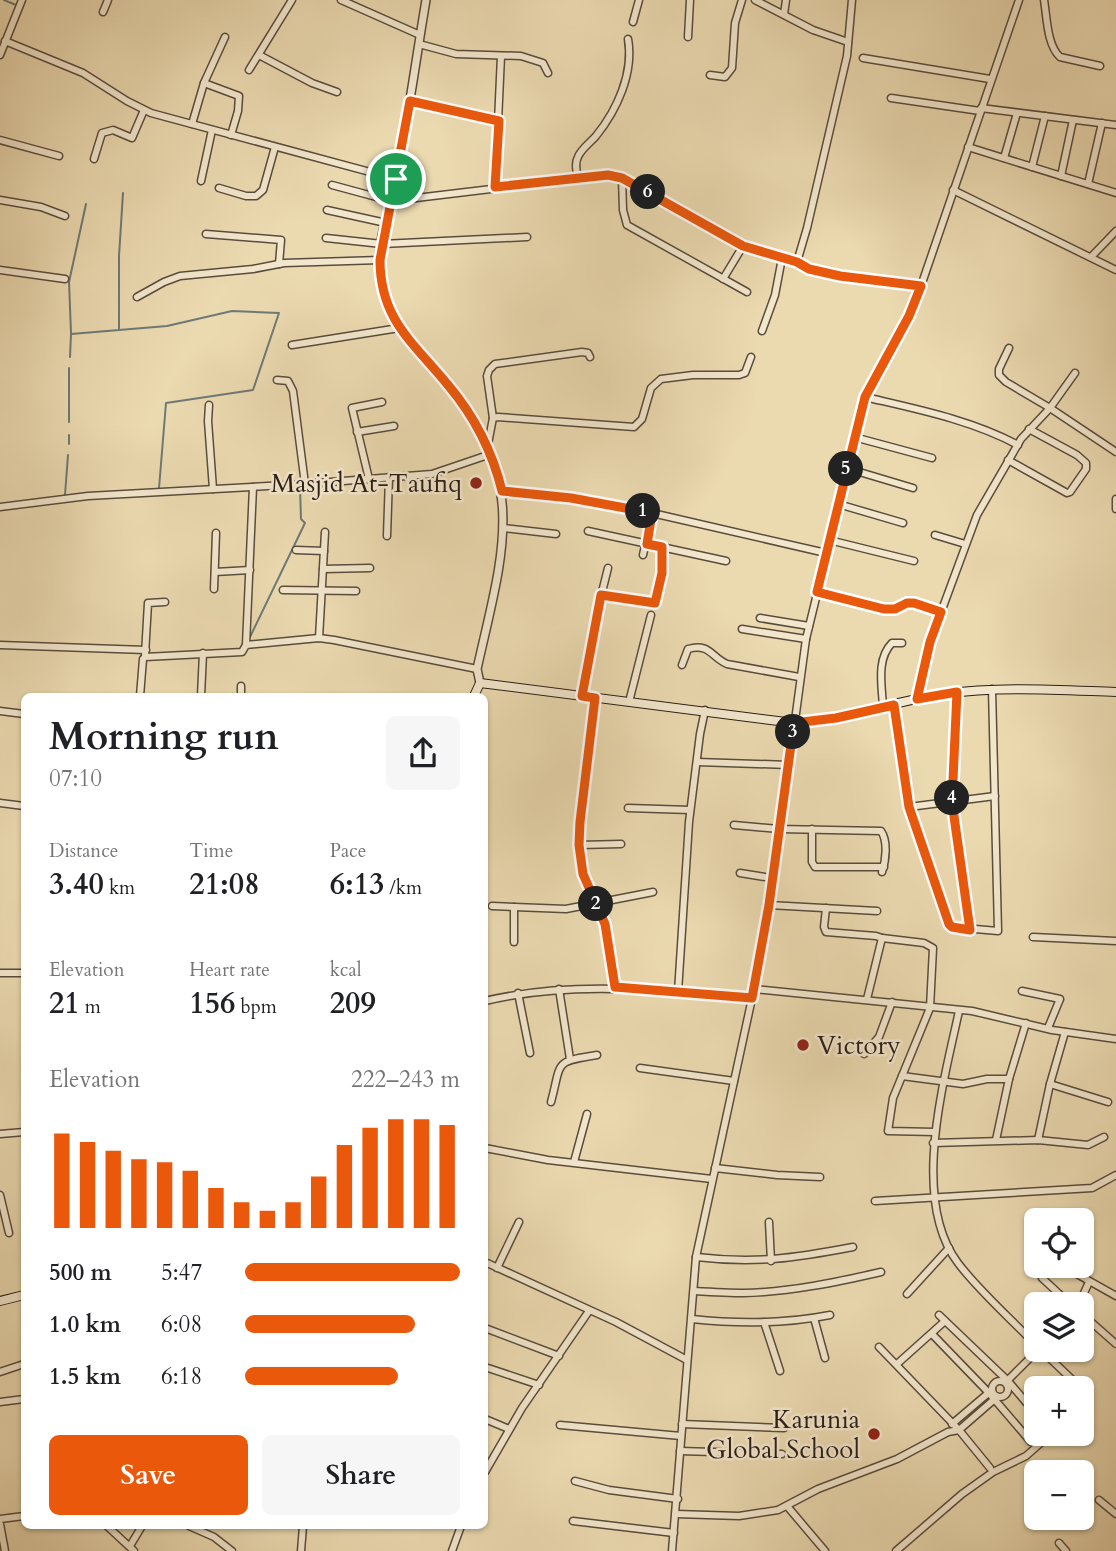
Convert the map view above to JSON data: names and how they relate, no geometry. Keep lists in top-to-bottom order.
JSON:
{
  "places": ["Masjid At-Taufiq", "Victory", "Karunia Global School"],
  "page": {
    "pins": [
      "6",
      "5",
      "1",
      "3",
      "4",
      "2"
    ],
    "heading": ["Morning run", "07:10"],
    "stats": [
      ["Distance", "3.40 km"],
      ["Time", "21:08"],
      ["Pace", "6:13 /km"],
      ["Elevation", "21 m"],
      ["Heart rate", "156 bpm"],
      ["kcal", "209"]
    ],
    "chart": ["Elevation", "222–243 m"],
    "map_buttons": ["+", "−"],
    "list": [
      {
        "name": "500 m",
        "note": "5:47"
      },
      {
        "name": "1.0 km",
        "note": "6:08"
      },
      {
        "name": "1.5 km",
        "note": "6:18"
      }
    ],
    "buttons": ["Save", "Share"]
  }
}
